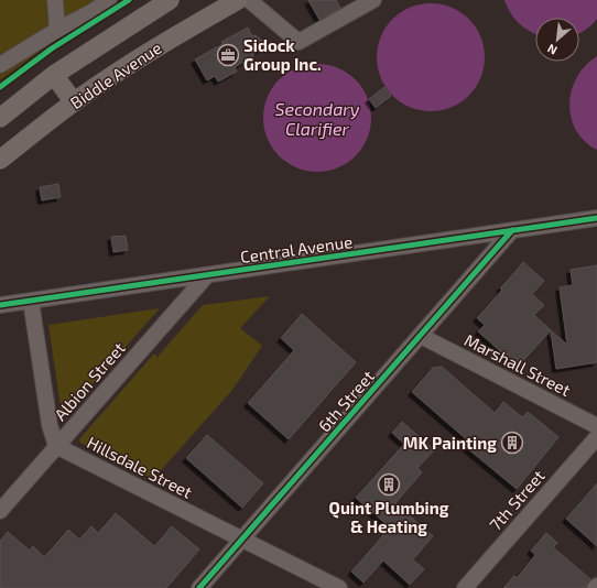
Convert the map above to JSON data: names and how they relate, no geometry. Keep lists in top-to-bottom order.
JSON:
{
  "streets": {
    "main road": ["Biddle Avenue"],
    "street": [
      "Central Avenue",
      "Marshall Street",
      "Albion Street",
      "6th Street",
      "Hillsdale Street",
      "7th Street"
    ]
  },
  "crossings": [
    ["Central Avenue", "Albion Street"],
    ["Central Avenue", "6th Street"],
    ["Marshall Street", "6th Street"],
    ["Albion Street", "Hillsdale Street"],
    ["6th Street", "Hillsdale Street"]
  ],
  "water": ["Secondary Clarifier"],
  "places": {
    "office": ["Sidock Group Inc."],
    "building": ["MK Painting", "Quint Plumbing & Heating"]
  },
  "north": "bottom left"
}
